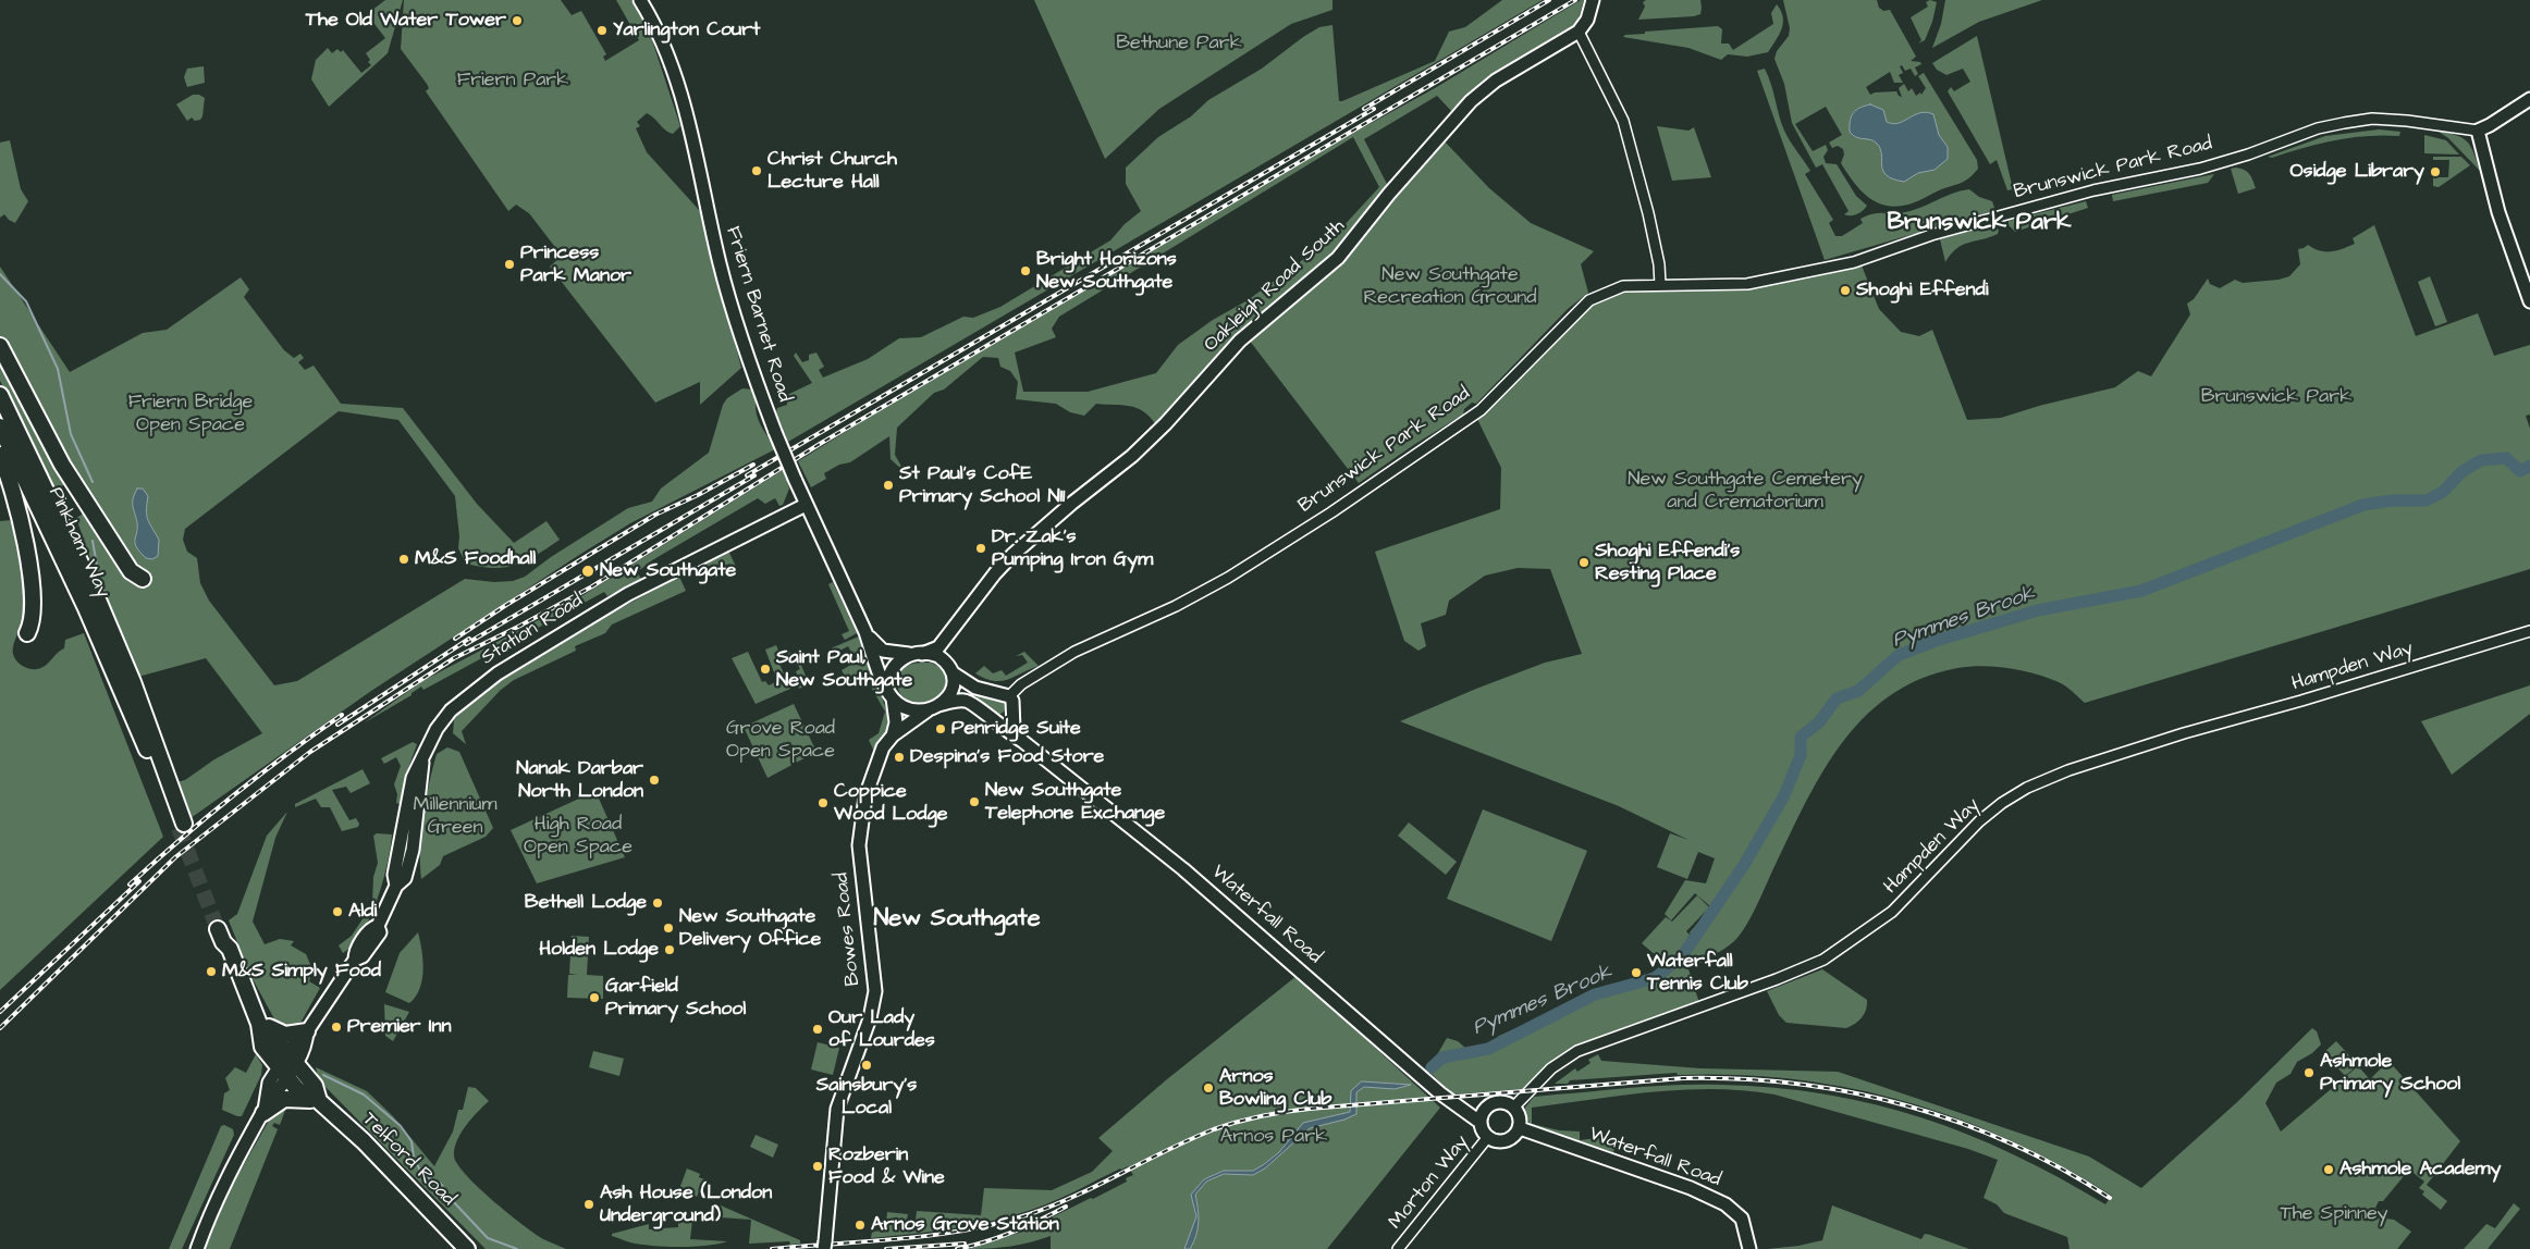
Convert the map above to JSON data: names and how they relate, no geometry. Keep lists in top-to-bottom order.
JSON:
{
  "streets": {
    "highway": ["Pinkham Way", "Telford Road"],
    "main road": [
      "Oakleigh Road South",
      "Friern Barnet Road",
      "Station Road",
      "Waterfall Road",
      "Bowes Road"
    ],
    "street": ["Brunswick Park Road", "Hampden Way", "Morton Way"]
  },
  "crossings": [
    ["Oakleigh Road South", "Friern Barnet Road"],
    ["Oakleigh Road South", "Waterfall Road"],
    ["Oakleigh Road South", "Bowes Road"],
    ["Friern Barnet Road", "Station Road"],
    ["Friern Barnet Road", "Waterfall Road"],
    ["Friern Barnet Road", "Bowes Road"],
    ["Station Road", "Telford Road"],
    ["Hampden Way", "Waterfall Road"],
    ["Hampden Way", "Morton Way"],
    ["Waterfall Road", "Bowes Road"],
    ["Waterfall Road", "Morton Way"]
  ],
  "districts": ["Brunswick Park", "New Southgate"],
  "water": ["Pymmes Brook"],
  "parks": [
    "Bethune Park",
    "Friern Park",
    "New Southgate Recreation Ground",
    "Brunswick Park",
    "Friern Bridge Open Space",
    "New Southgate Cemetery and Crematorium",
    "Grove Road Open Space",
    "Millennium Green",
    "High Road Open Space",
    "Arnos Park",
    "The Spinney"
  ],
  "places": [
    "The Old Water Tower",
    "Yarlington Court",
    "Christ Church Lecture Hall",
    "Osidge Library",
    "Princess Park Manor",
    "Bright Horizons New Southgate",
    "Shoghi Effendi",
    "St Paul's CofE Primary School N11",
    "Dr. Zak's Pumping Iron Gym",
    "M&S Foodhall",
    "Shoghi Effendi’s Resting Place",
    "New Southgate",
    "Saint Paul, New Southgate",
    "Penridge Suite",
    "Despina's Food Store",
    "Nanak Darbar North London",
    "New Southgate Telephone Exchange",
    "Coppice Wood Lodge",
    "Bethell Lodge",
    "Aldi",
    "New Southgate Delivery Office",
    "Holden Lodge",
    "M&S Simply Food",
    "Waterfall Tennis Club",
    "Garfield Primary School",
    "Premier Inn",
    "Our Lady of Lourdes",
    "Sainsbury's Local",
    "Ashmole Primary School",
    "Arnos Bowling Club",
    "Rozberin Food & Wine",
    "Ashmole Academy",
    "Ash House (London Underground)",
    "Arnos Grove Station"
  ]
}
